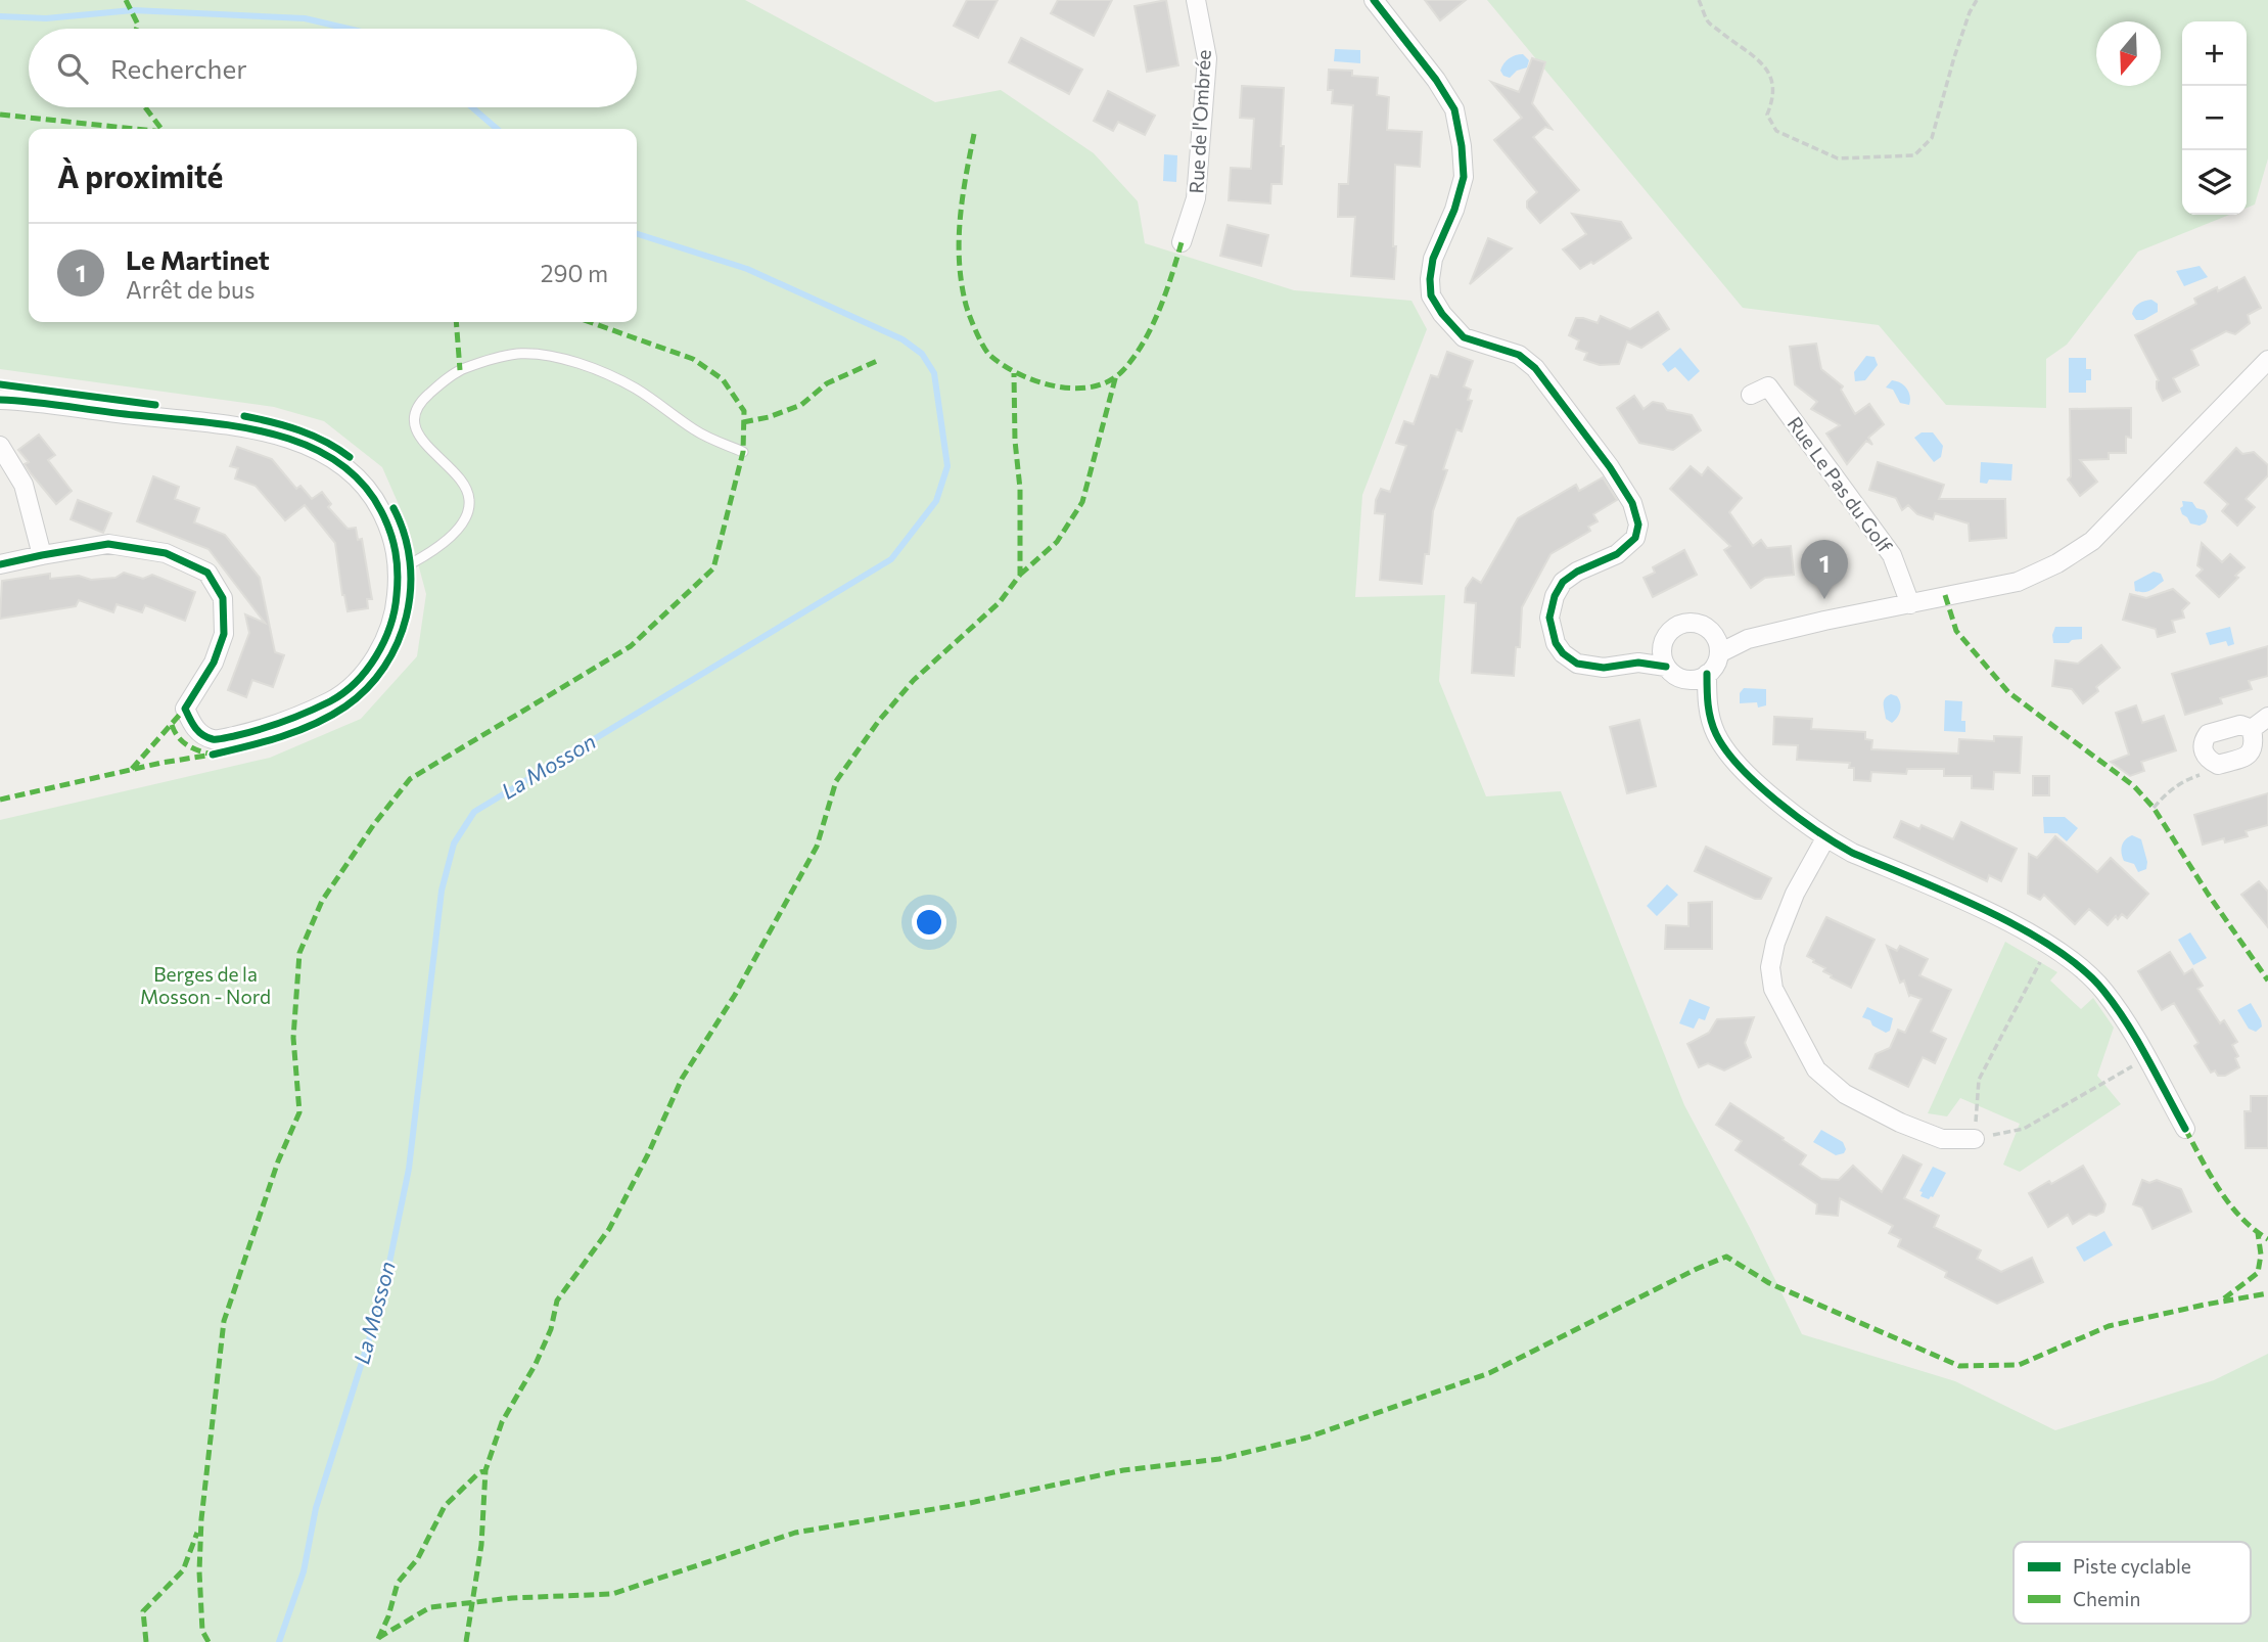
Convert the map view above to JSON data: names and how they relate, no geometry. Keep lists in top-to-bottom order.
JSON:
{
  "streets": {
    "street": ["Rue de l'Ombrée", "Rue Le Pas du Golf"]
  },
  "water": ["La Mosson"],
  "parks": ["Berges de la Mosson - Nord"],
  "legend": ["Piste cyclable", "Chemin"],
  "north": "bottom",
  "page": {
    "map_buttons": ["+", "−"],
    "search": "Rechercher",
    "heading": "À proximité",
    "list": [
      {
        "mark": "1",
        "name": "Le Martinet",
        "note": "Arrêt de bus",
        "value": "290 m"
      }
    ],
    "pins": "1"
  }
}
